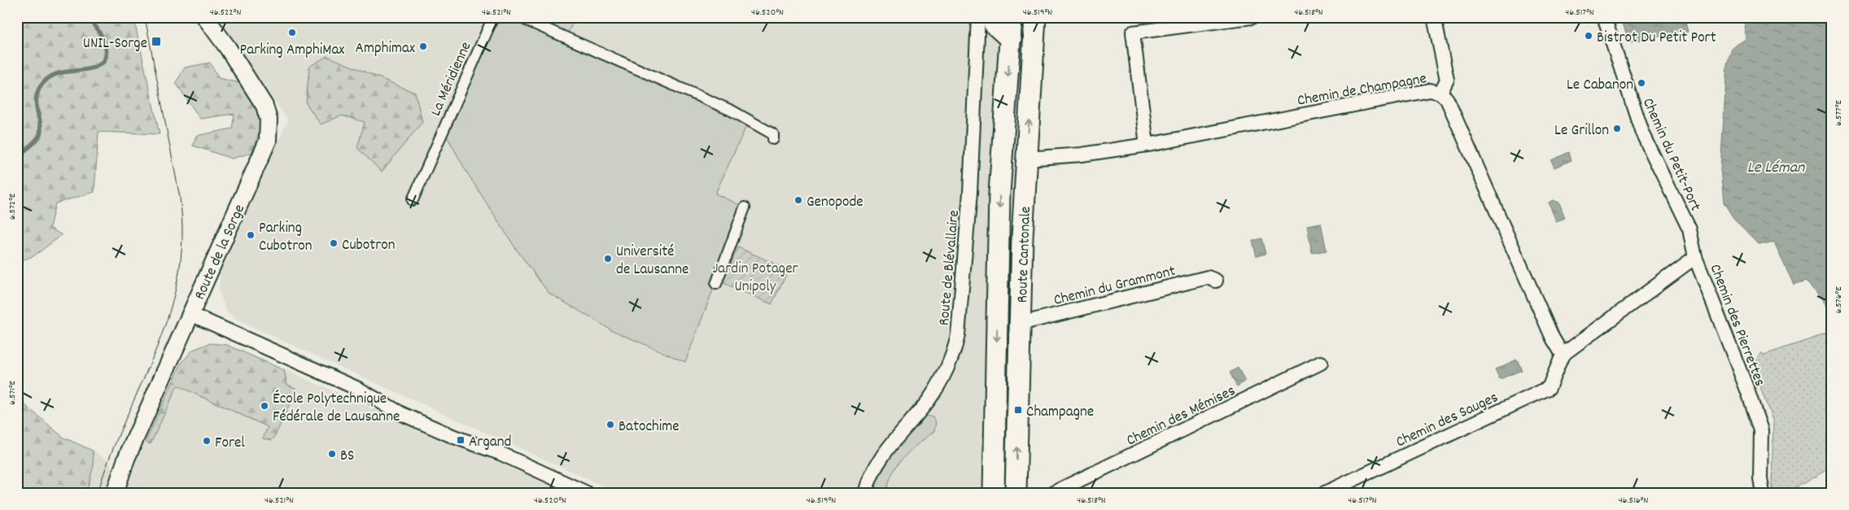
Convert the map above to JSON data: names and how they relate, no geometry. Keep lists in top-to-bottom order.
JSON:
{
  "streets": {
    "main road": ["Route Cantonale"],
    "street": [
      "La Méridienne",
      "Chemin de Champagne",
      "Chemin du Petit-Port",
      "Route de la Sorge",
      "Route de Blévallaire",
      "Chemin du Grammont",
      "Chemin des Pierrettes",
      "Chemin des Mémises",
      "Chemin des Sauges"
    ]
  },
  "crossings": [
    ["Chemin de Champagne", "Route Cantonale"],
    ["Chemin de Champagne", "Chemin des Pierrettes"],
    ["Chemin de Champagne", "Chemin des Sauges"],
    ["Chemin du Petit-Port", "Chemin des Pierrettes"],
    ["Route Cantonale", "Chemin du Grammont"],
    ["Chemin des Pierrettes", "Chemin des Sauges"]
  ],
  "water": ["Le Léman"],
  "parks": ["Jardin Potager Unipoly"],
  "places": {
    "other": [
      "Parking AmphiMax",
      "Bistrot Du Petit Port",
      "Amphimax",
      "Le Cabanon",
      "Le Grillon",
      "Genopode",
      "Parking Cubotron",
      "Cubotron",
      "Université de Lausanne",
      "École Polytechnique Fédérale de Lausanne",
      "Batochime",
      "Forel",
      "BS"
    ],
    "transit": ["UNIL-Sorge", "Champagne", "Argand"]
  },
  "coordinates": [
    "46.522°N",
    "46.521°N",
    "46.520°N",
    "46.519°N",
    "46.518°N",
    "46.517°N",
    "6.577°E",
    "6.572°E",
    "6.576°E",
    "6.571°E",
    "46.516°N"
  ]
}
